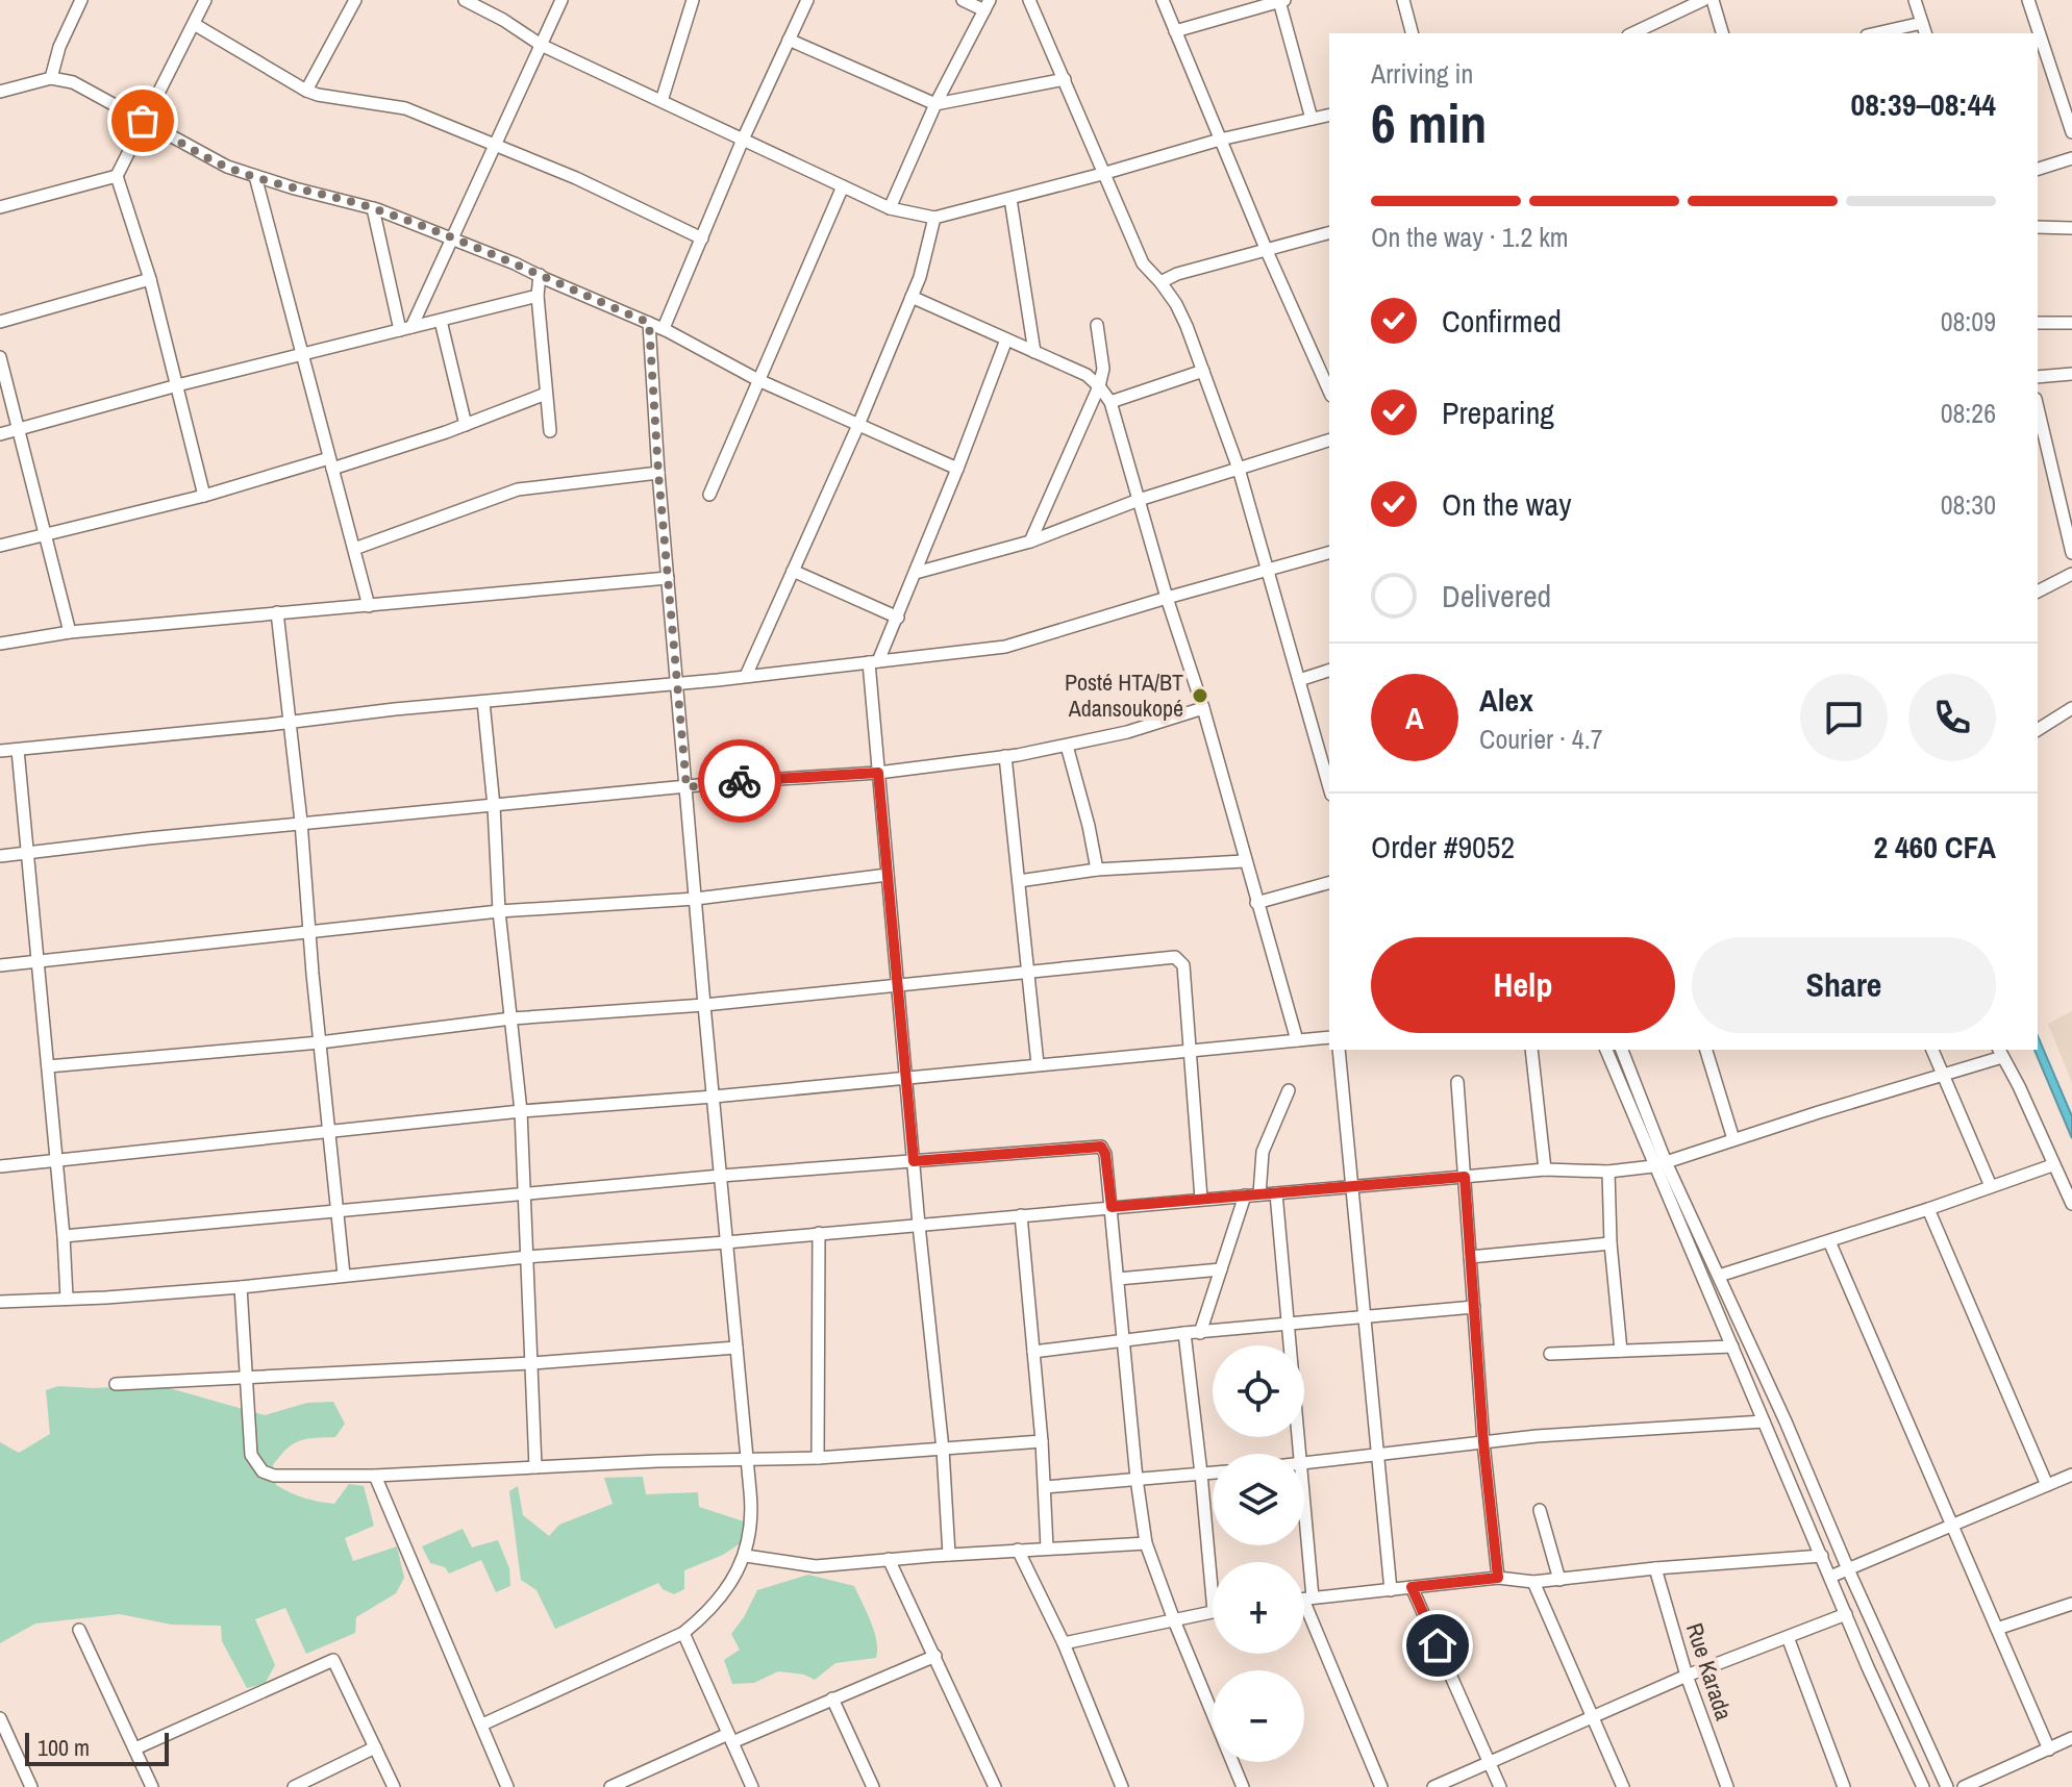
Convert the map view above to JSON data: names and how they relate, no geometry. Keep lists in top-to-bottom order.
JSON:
{
  "streets": {
    "street": ["Rue Karada"]
  },
  "places": ["Posté HTA/BT Adansoukopé"],
  "scale_bar": "100 m",
  "page": {
    "heading": ["6 min", "Arriving in", "08:39–08:44"],
    "panel": [
      "Alex",
      "Courier · 4.7",
      "Order #9052",
      "2 460 CFA"
    ],
    "bar": "On the way · 1.2 km",
    "list": [
      ["Confirmed", "08:09"],
      ["Preparing", "08:26"],
      ["On the way", "08:30"],
      "Delivered"
    ],
    "round": "A",
    "buttons": ["Help", "Share"],
    "map_buttons": ["+", "−"],
    "scale": "100 m"
  }
}
